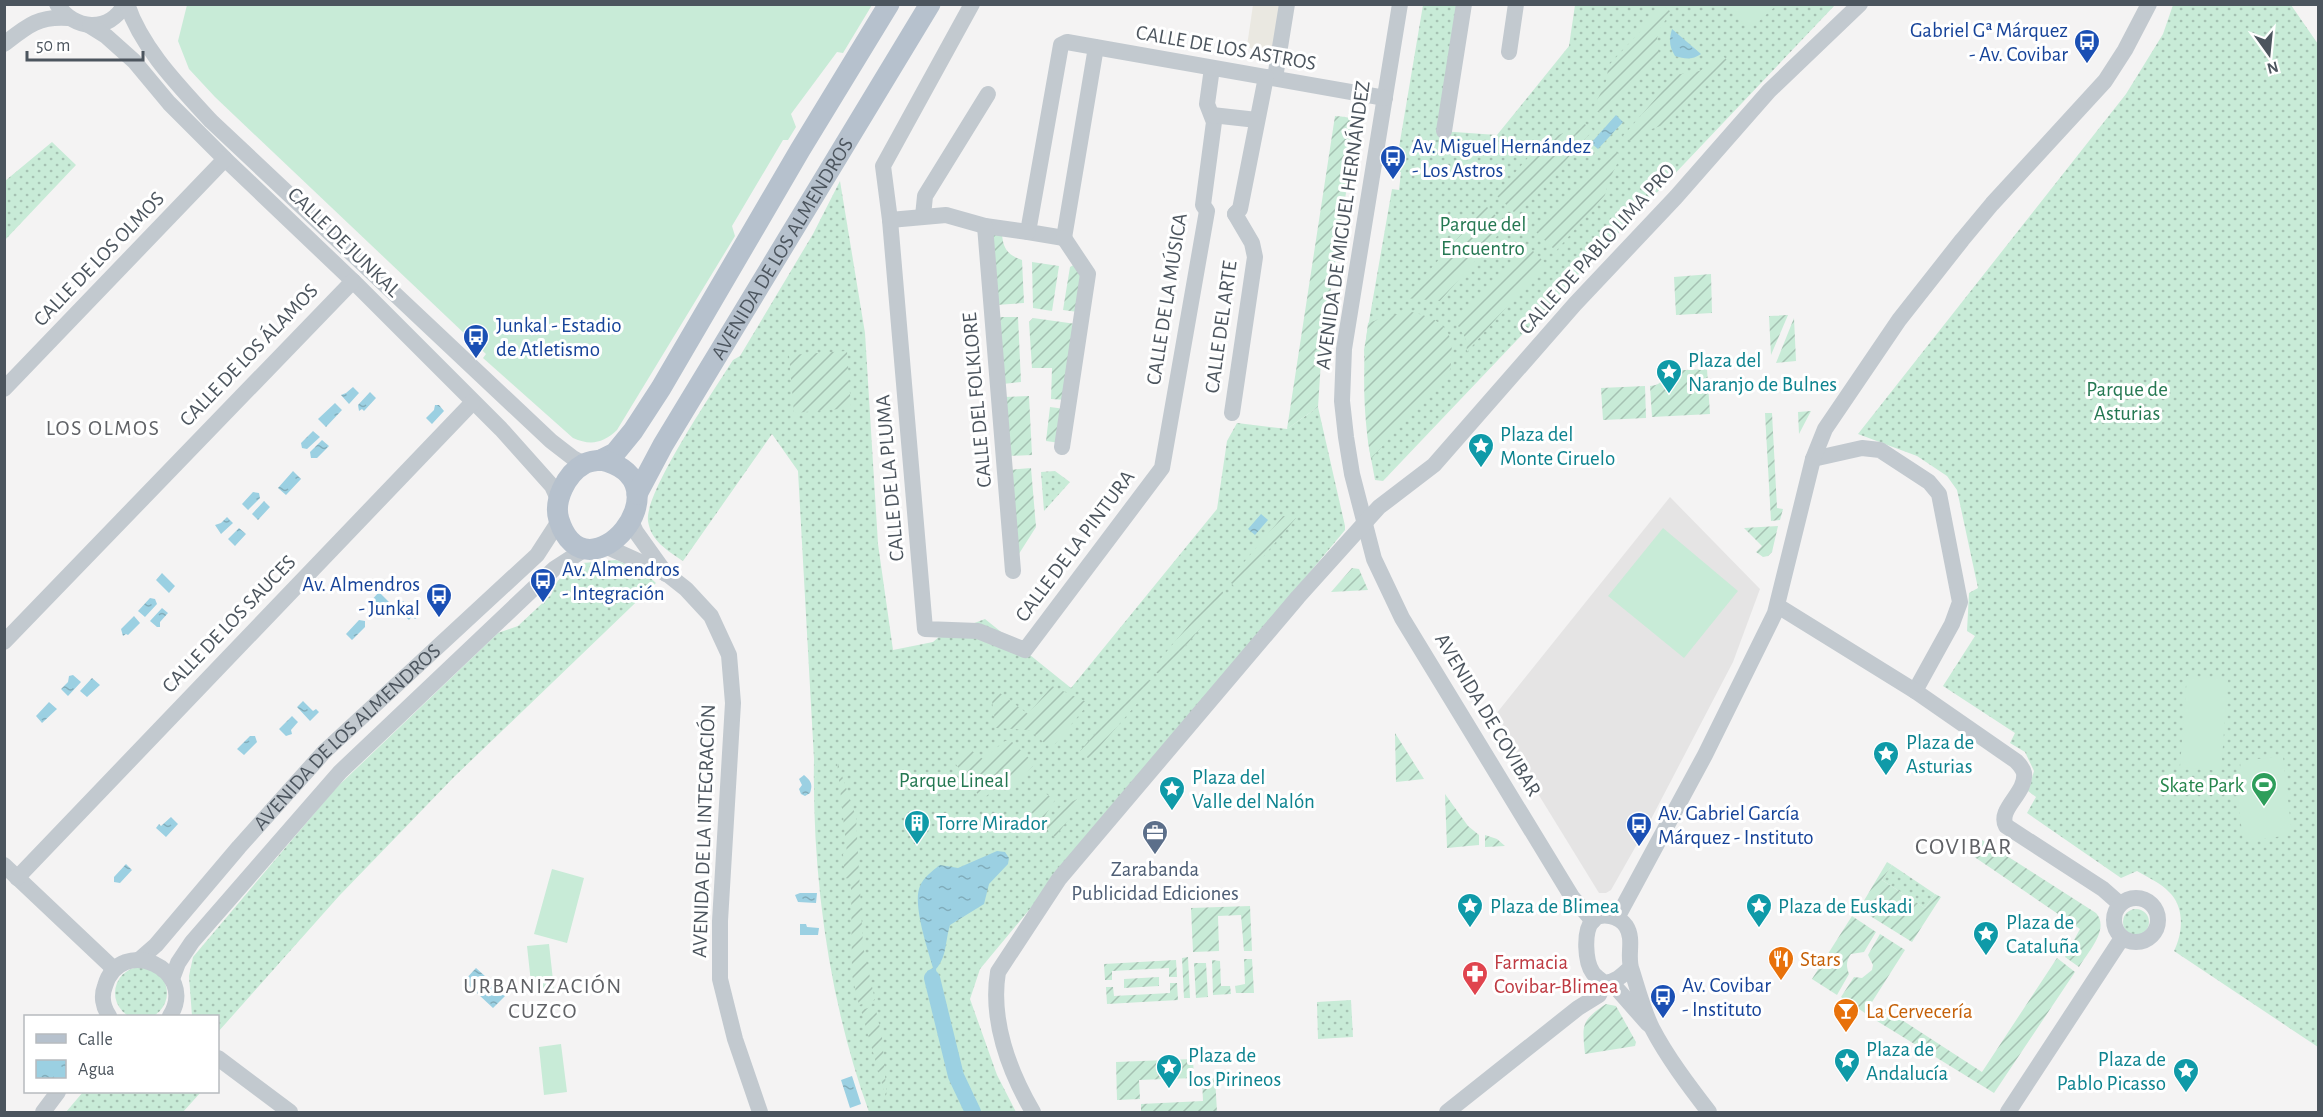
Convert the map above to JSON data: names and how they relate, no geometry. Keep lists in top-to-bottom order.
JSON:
{
  "streets": {
    "main road": ["AVENIDA DE LOS ALMENDROS"],
    "street": [
      "CALLE DE LOS ASTROS",
      "AVENIDA DE MIGUEL HERNÁNDEZ",
      "CALLE DE JUNKAL",
      "CALLE DE PABLO LIMA PRO",
      "CALLE DE LOS OLMOS",
      "CALLE DE LA MÚSICA",
      "CALLE DEL ARTE",
      "CALLE DE LOS ÁLAMOS",
      "CALLE DEL FOLKLORE",
      "CALLE DE LA PLUMA",
      "CALLE DE LA PINTURA",
      "CALLE DE LOS SAUCES",
      "AVENIDA DE COVIBAR",
      "AVENIDA DE LA INTEGRACIÓN"
    ]
  },
  "crossings": [
    ["CALLE DE LOS ASTROS", "AVENIDA DE MIGUEL HERNÁNDEZ"],
    ["CALLE DE LOS ASTROS", "CALLE DE LA MÚSICA"],
    ["AVENIDA DE MIGUEL HERNÁNDEZ", "CALLE DE PABLO LIMA PRO"],
    ["AVENIDA DE MIGUEL HERNÁNDEZ", "AVENIDA DE COVIBAR"],
    ["CALLE DE JUNKAL", "AVENIDA DE LOS ALMENDROS"],
    ["CALLE DE JUNKAL", "CALLE DE LOS OLMOS"],
    ["CALLE DE JUNKAL", "CALLE DE LOS ÁLAMOS"],
    ["CALLE DE JUNKAL", "CALLE DE LOS SAUCES"],
    ["CALLE DE JUNKAL", "AVENIDA DE LA INTEGRACIÓN"],
    ["AVENIDA DE LOS ALMENDROS", "AVENIDA DE LA INTEGRACIÓN"],
    ["CALLE DE PABLO LIMA PRO", "AVENIDA DE COVIBAR"],
    ["CALLE DE LA MÚSICA", "CALLE DE LA PINTURA"],
    ["CALLE DE LA PLUMA", "CALLE DE LA PINTURA"]
  ],
  "districts": ["LOS OLMOS", "COVIBAR", "URBANIZACIÓN CUZCO"],
  "parks": ["Parque del Encuentro", "Parque de Asturias", "Parque Lineal"],
  "places": {
    "bus stop": [
      "Gabriel Gª Márquez - Av. Covibar",
      "Av. Miguel Hernández - Los Astros",
      "Junkal - Estadio de Atletismo",
      "Av. Almendros - Integración",
      "Av. Almendros - Junkal",
      "Av. Gabriel García Márquez - Instituto",
      "Av. Covibar - Instituto"
    ],
    "place": [
      "Plaza del Naranjo de Bulnes",
      "Plaza del Monte Ciruelo",
      "Plaza de Asturias",
      "Plaza del Valle del Nalón",
      "Plaza de Blimea",
      "Plaza de Euskadi",
      "Plaza de Cataluña",
      "Plaza de Andalucía",
      "Plaza de los Pirineos",
      "Plaza de Pablo Picasso"
    ],
    "sports": ["Skate Park"],
    "building": ["Torre Mirador"],
    "office": ["Zarabanda Publicidad Ediciones"],
    "restaurant": ["Stars"],
    "pharmacy": ["Farmacia Covibar-Blimea"],
    "bar": ["La Cervecería"]
  },
  "legend": ["Calle", "Agua"],
  "scale_bar": "50 m",
  "north": "bottom"
}
